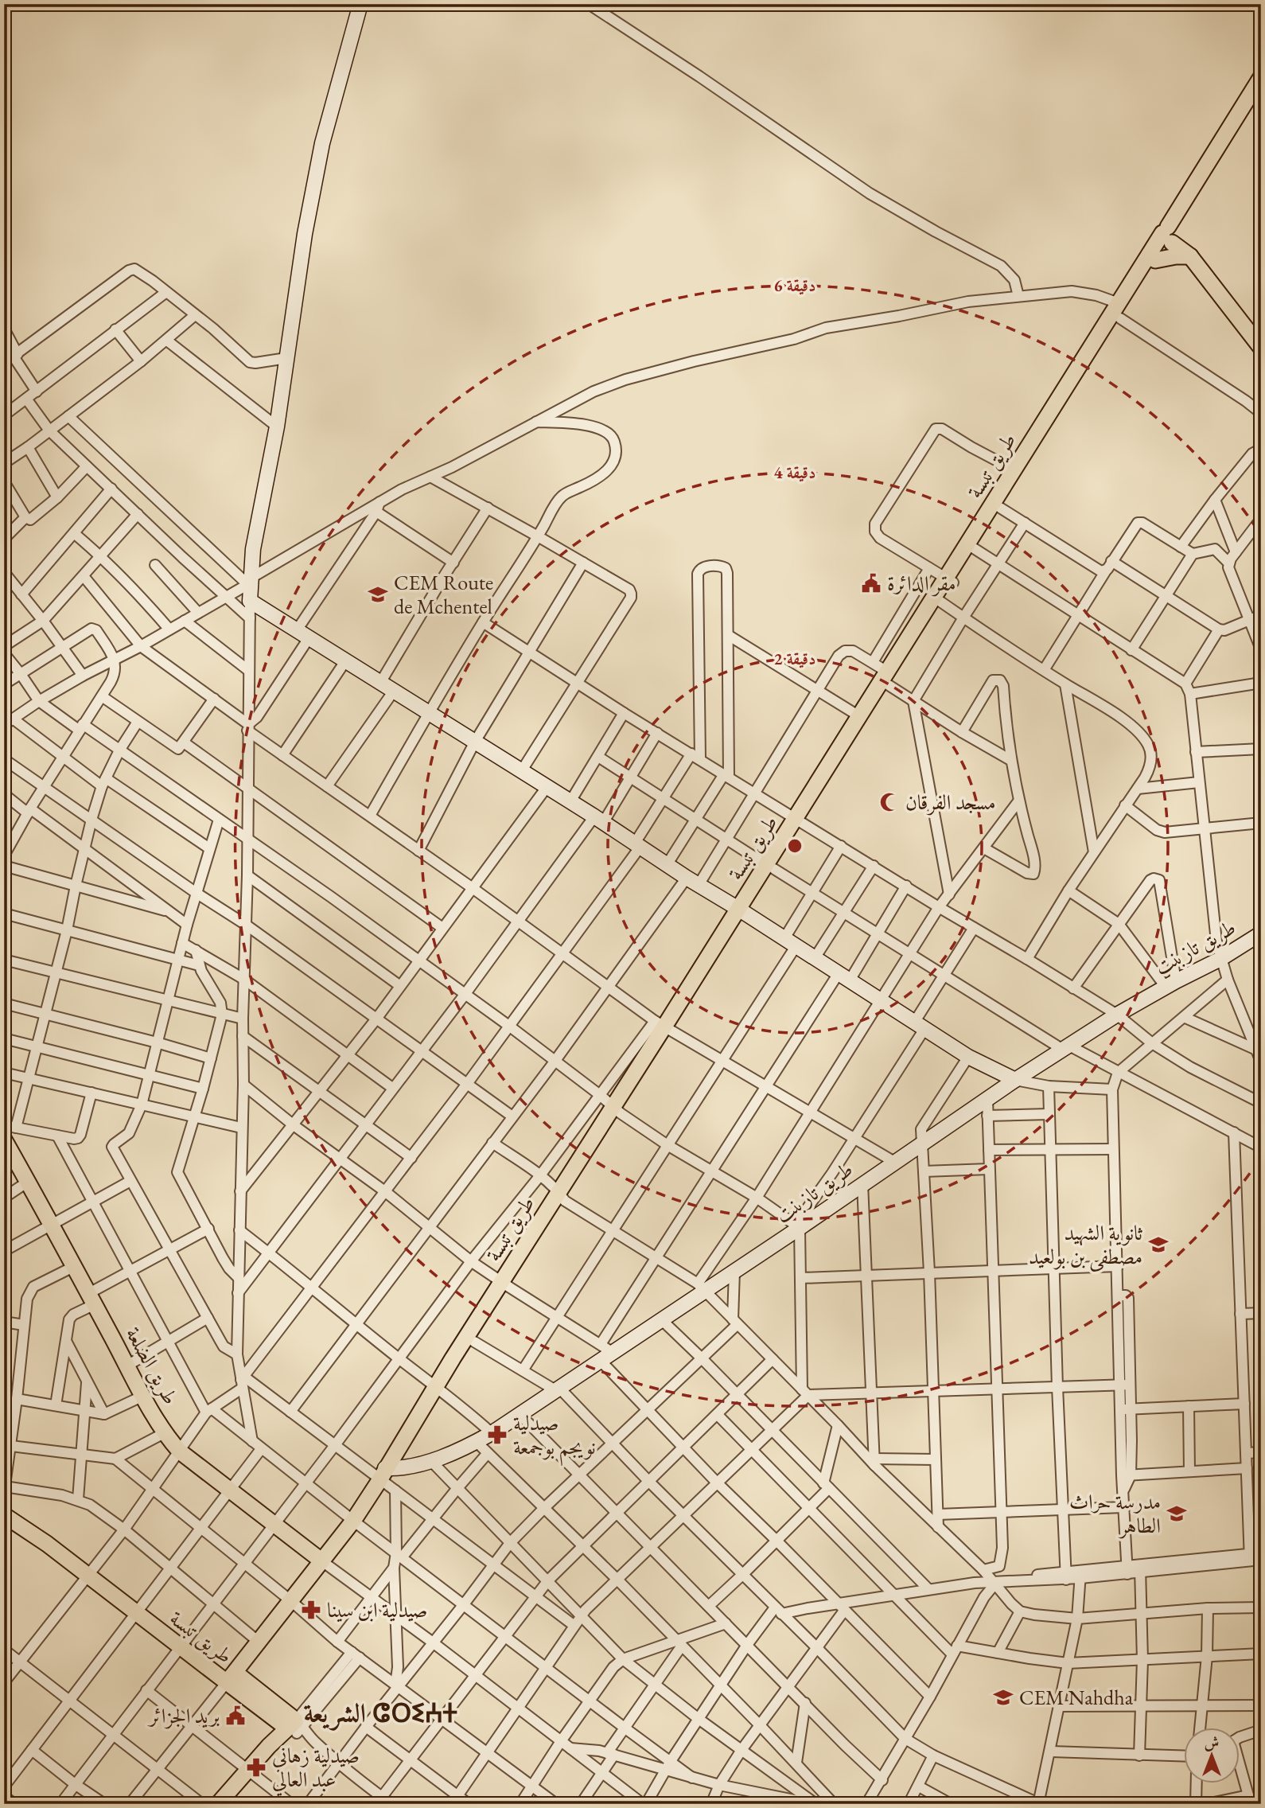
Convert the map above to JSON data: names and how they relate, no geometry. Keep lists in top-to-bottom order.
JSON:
{
  "streets": {
    "main road": ["طريق تبسة", "طريق الضلعة"],
    "street": ["طريق تازبنت"]
  },
  "crossings": [
    ["طريق تبسة", "طريق تازبنت"],
    ["طريق تبسة", "طريق الضلعة"]
  ],
  "districts": ["الشريعة ⵛⵔⵉⵄⵜ"],
  "places": {
    "public building": ["مقر الدائرة", "بريد الجزائر"],
    "school or university": [
      "CEM Route de Mchentel",
      "ثانوية الشهيد مصطفى بن بولعيد",
      "مدرسة حراث الطاهر",
      "CEM Nahdha"
    ],
    "mosque": ["مسجد الفرقان"],
    "pharmacy": ["صيدلية نويجم بوجمعة", "صيدلية ابن سينا", "صيدلية زهاني عبد العالي"]
  },
  "north": "top",
  "rings": ["6 دقيقة", "4 دقيقة", "2 دقيقة"]
}
